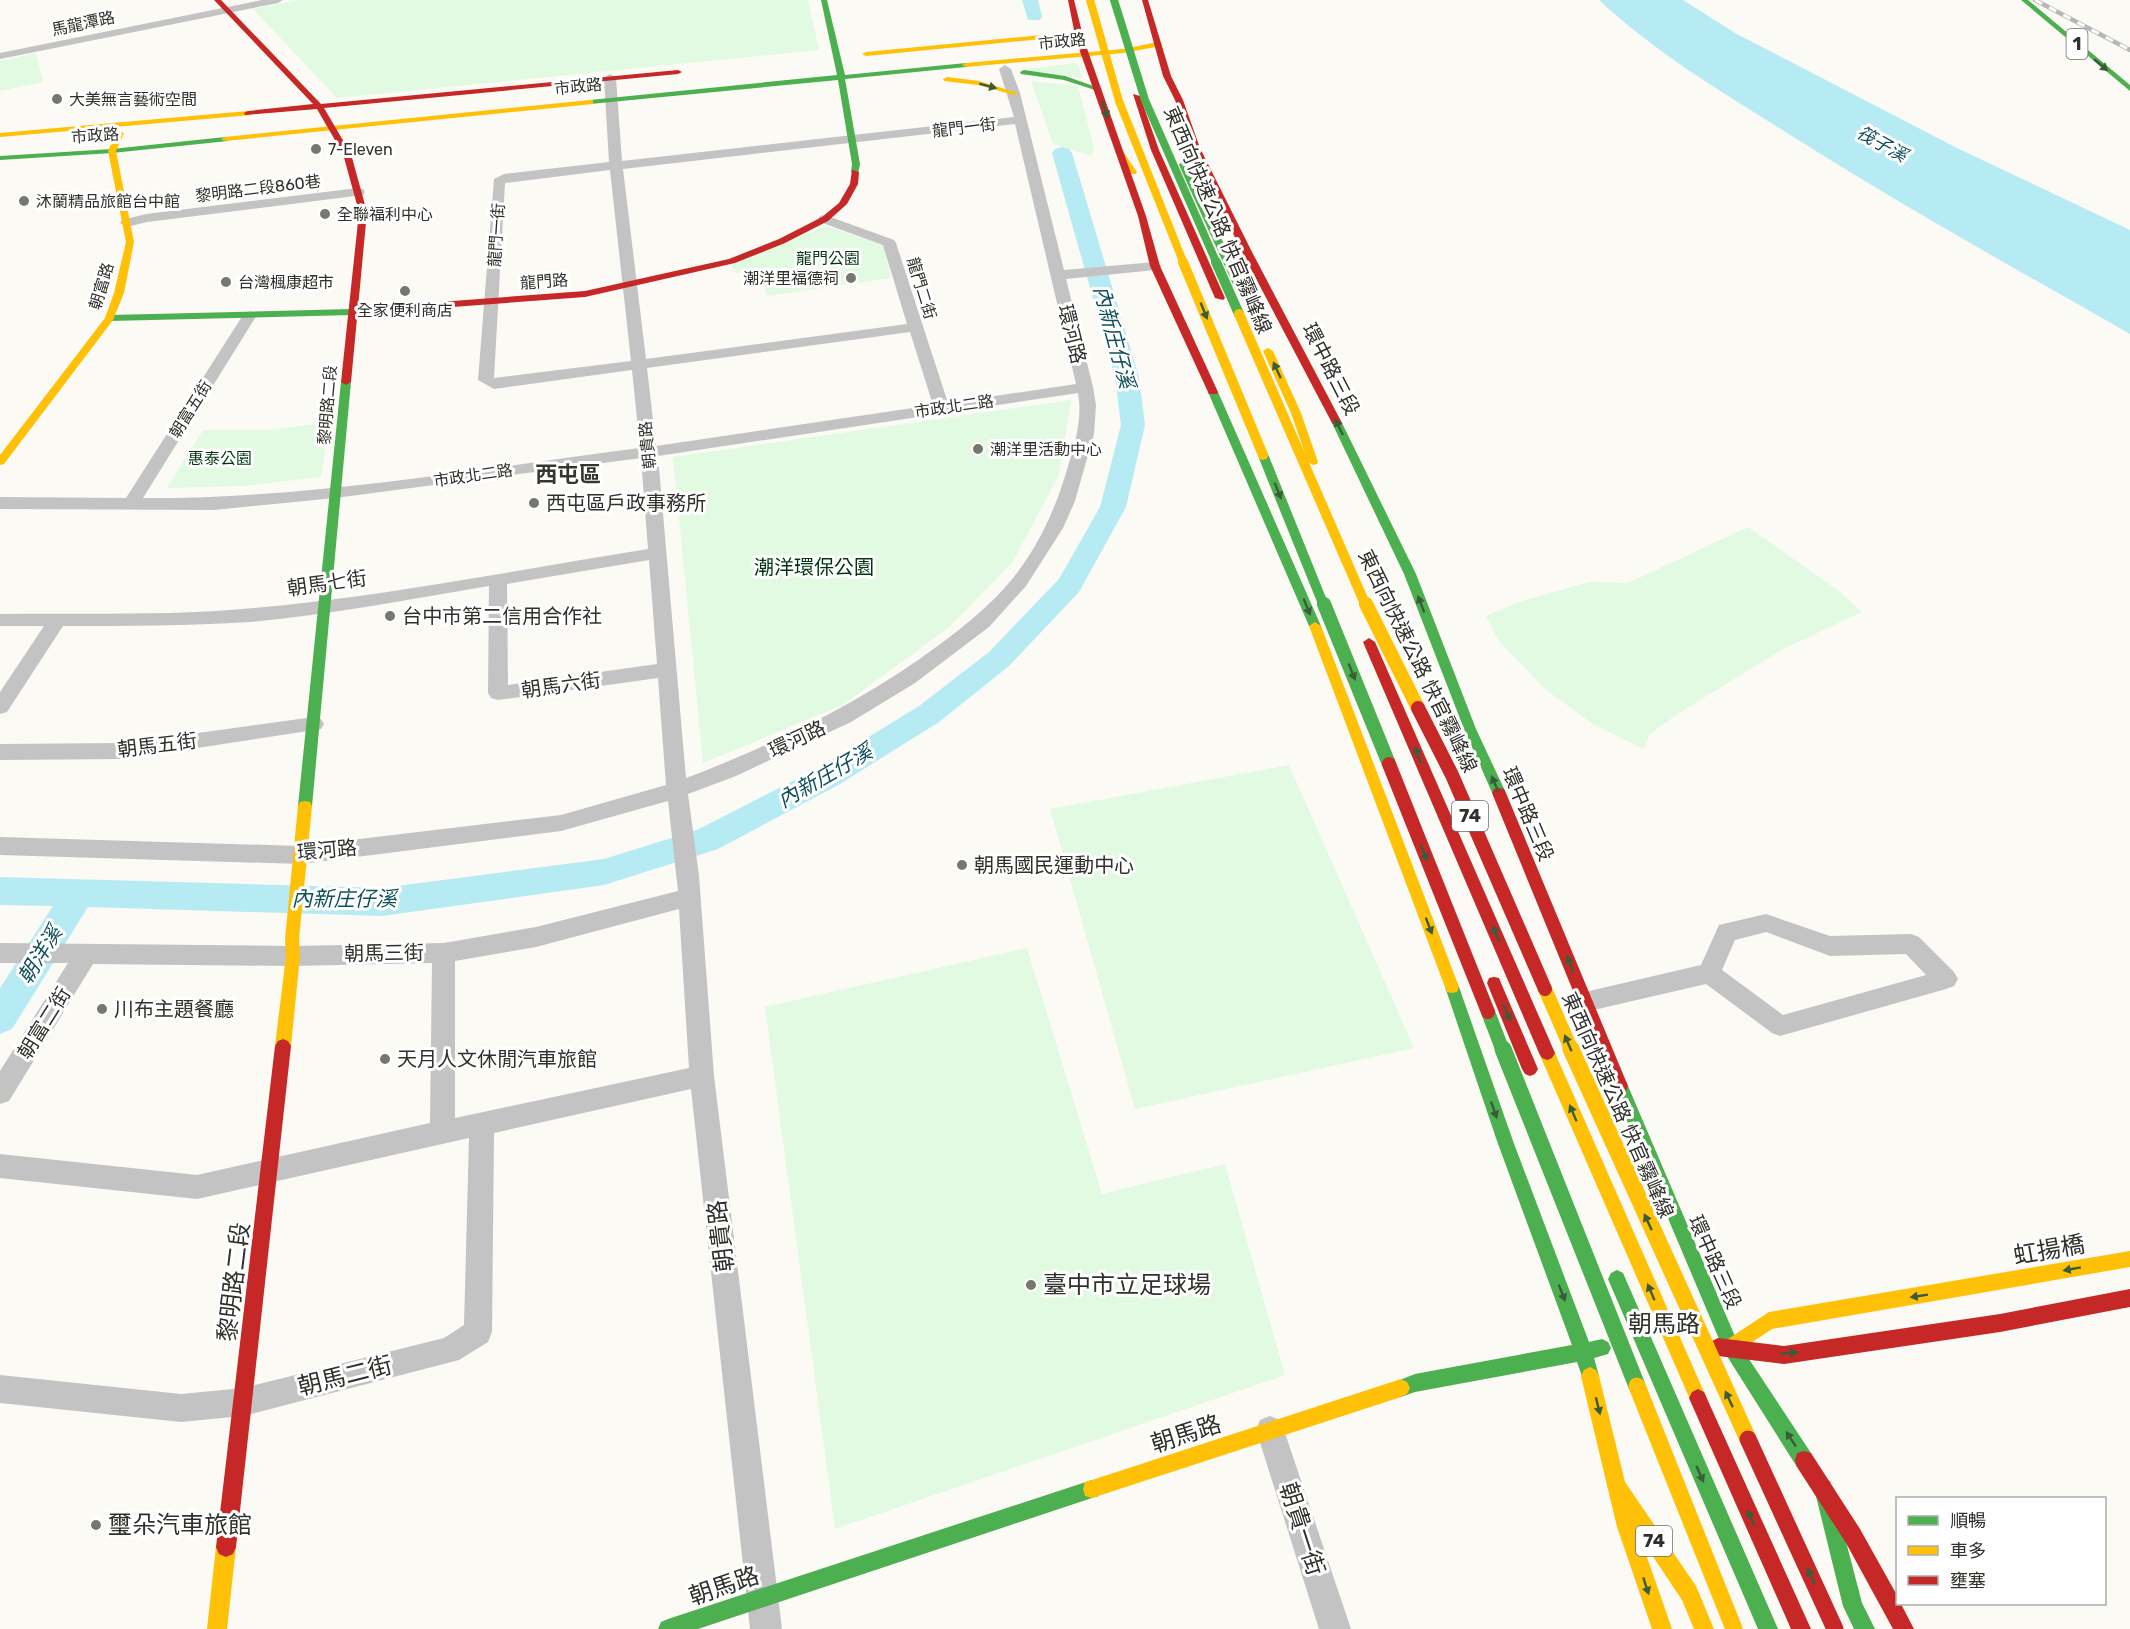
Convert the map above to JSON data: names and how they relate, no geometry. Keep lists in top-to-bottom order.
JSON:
{
  "streets": {
    "main road": [
      "市政路",
      "1",
      "東西向快速公路 快官霧峰線",
      "龍門路",
      "朝富路",
      "環中路三段",
      "黎明路二段",
      "74",
      "虹揚橋",
      "朝馬路"
    ],
    "street": [
      "馬龍潭路",
      "龍門一街",
      "黎明路二段860巷",
      "龍門二街",
      "環河路",
      "市政北二路",
      "朝富五街",
      "朝貴路",
      "朝馬七街",
      "朝馬六街",
      "朝馬五街",
      "朝馬三街",
      "朝富二街",
      "朝馬二街",
      "朝貴一街"
    ]
  },
  "crossings": [
    ["馬龍潭路", "黎明路二段"],
    ["市政路", "龍門路"],
    ["市政路", "朝富路"],
    ["市政路", "環中路三段"],
    ["市政路", "黎明路二段"],
    ["市政路", "朝貴路"],
    ["龍門一街", "龍門路"],
    ["龍門一街", "龍門二街"],
    ["龍門一街", "環河路"],
    ["龍門一街", "朝貴路"],
    ["黎明路二段860巷", "朝富路"],
    ["黎明路二段860巷", "黎明路二段"],
    ["龍門路", "朝富路"],
    ["龍門路", "龍門二街"],
    ["龍門路", "黎明路二段"],
    ["龍門路", "朝富五街"],
    ["龍門路", "朝貴路"],
    ["龍門二街", "市政北二路"],
    ["環河路", "黎明路二段"],
    ["環河路", "市政北二路"],
    ["環河路", "朝貴路"],
    ["環中路三段", "虹揚橋"],
    ["環中路三段", "朝馬路"],
    ["黎明路二段", "市政北二路"],
    ["黎明路二段", "朝馬七街"],
    ["黎明路二段", "朝馬五街"],
    ["黎明路二段", "朝馬三街"],
    ["黎明路二段", "朝馬二街"],
    ["市政北二路", "朝富五街"],
    ["市政北二路", "朝貴路"],
    ["朝貴路", "朝馬七街"],
    ["朝貴路", "朝馬六街"],
    ["朝貴路", "朝馬三街"],
    ["朝貴路", "朝馬路"],
    ["朝馬七街", "朝馬六街"],
    ["朝馬三街", "朝富二街"],
    ["虹揚橋", "朝馬路"],
    ["朝馬路", "朝貴一街"]
  ],
  "one_way": ["虹揚橋"],
  "districts": ["西屯區"],
  "water": ["筏子溪", "內新庄仔溪", "朝洋溪"],
  "parks": ["龍門公園", "惠泰公園", "潮洋環保公園"],
  "places": [
    "大美無言藝術空間",
    "7-Eleven",
    "沐蘭精品旅館台中館",
    "全聯福利中心",
    "潮洋里福德祠",
    "台灣楓康超市",
    "全家便利商店",
    "潮洋里活動中心",
    "西屯區戶政事務所",
    "台中市第二信用合作社",
    "朝馬國民運動中心",
    "川布主題餐廳",
    "天月人文休閒汽車旅館",
    "臺中市立足球場",
    "璽朵汽車旅館"
  ],
  "legend": ["順暢", "車多", "壅塞"]
}
